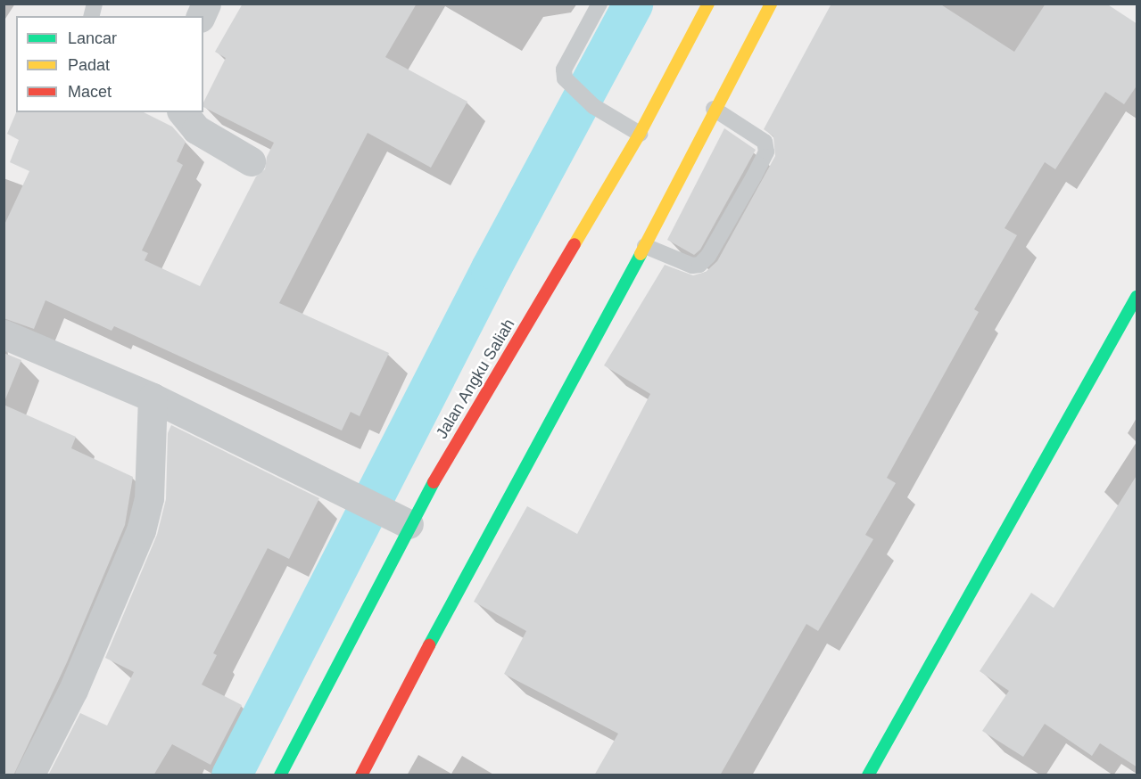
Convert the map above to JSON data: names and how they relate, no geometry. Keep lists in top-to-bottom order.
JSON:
{
  "streets": {
    "main road": ["Jalan Angku Saliah"]
  },
  "legend": ["Lancar", "Padat", "Macet"]
}
